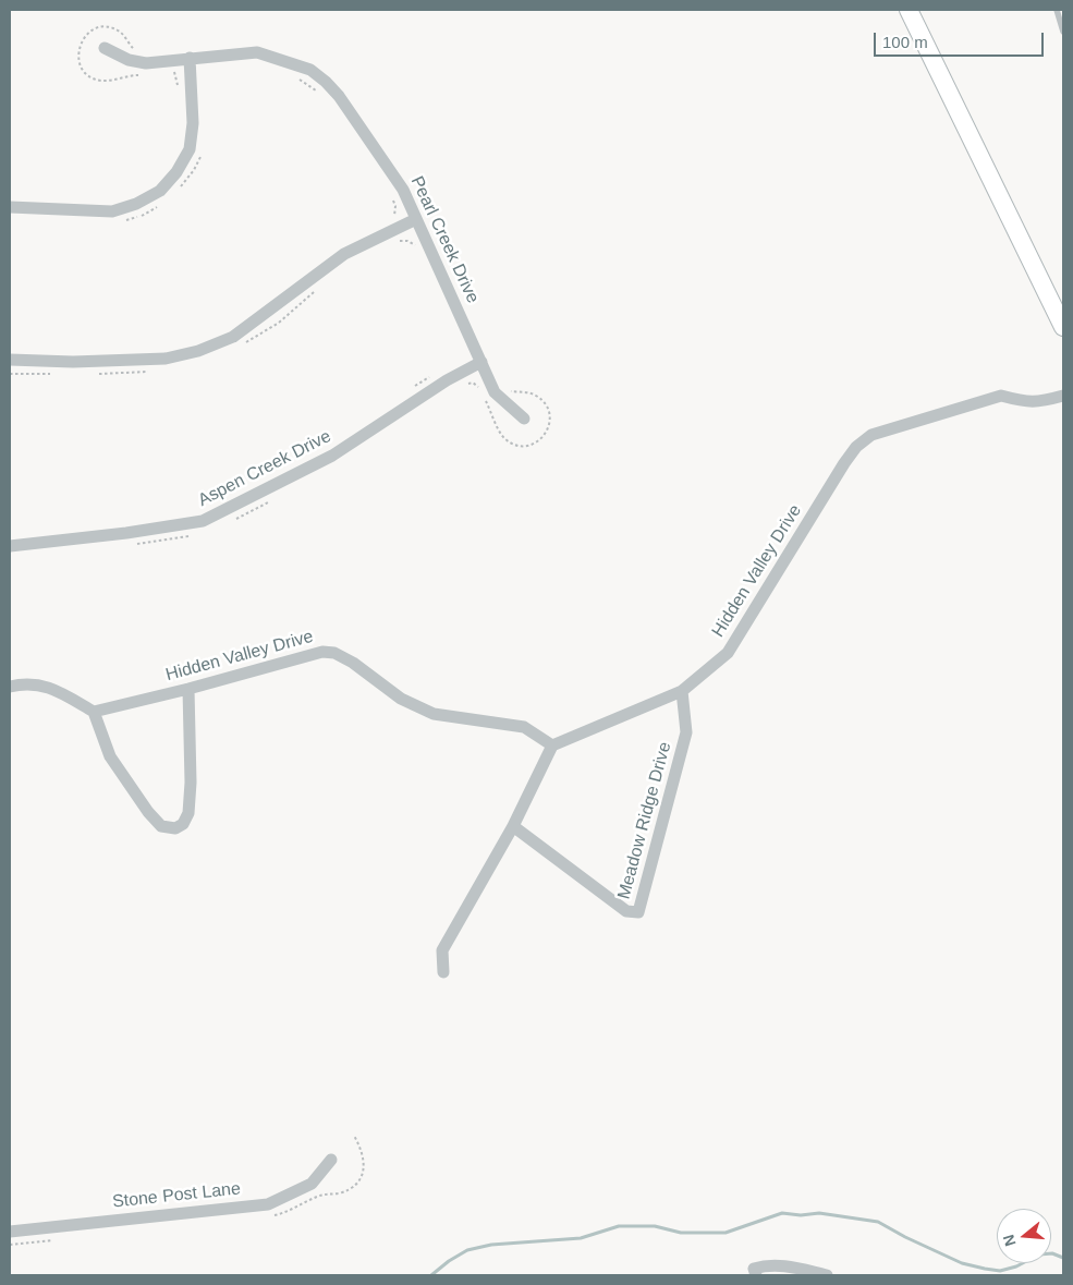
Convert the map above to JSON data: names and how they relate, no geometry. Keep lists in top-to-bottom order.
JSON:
{
  "streets": {
    "street": [
      "Pearl Creek Drive",
      "Aspen Creek Drive",
      "Hidden Valley Drive",
      "Meadow Ridge Drive",
      "Stone Post Lane"
    ]
  },
  "crossings": [
    ["Pearl Creek Drive", "Aspen Creek Drive"],
    ["Hidden Valley Drive", "Meadow Ridge Drive"]
  ],
  "scale_bar": "100 m",
  "north": "left"
}
